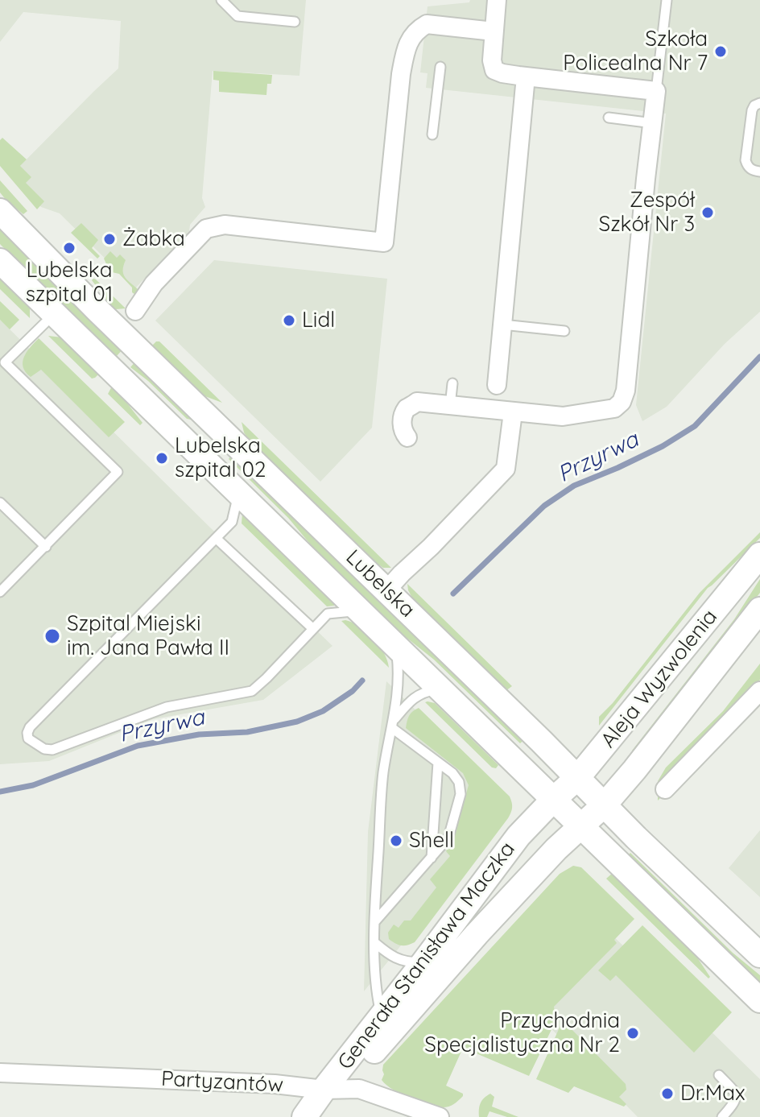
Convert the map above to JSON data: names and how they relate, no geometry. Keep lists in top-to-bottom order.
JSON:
{
  "streets": {
    "main road": ["Lubelska", "Aleja Wyzwolenia", "Generała Stanisława Maczka"],
    "street": ["Partyzantów"]
  },
  "crossings": [
    ["Lubelska", "Aleja Wyzwolenia"],
    ["Lubelska", "Generała Stanisława Maczka"],
    ["Aleja Wyzwolenia", "Generała Stanisława Maczka"],
    ["Generała Stanisława Maczka", "Partyzantów"]
  ],
  "water": ["Przyrwa"],
  "places": [
    "Szkoła Policealna Nr 7",
    "Zespół Szkół Nr 3",
    "Żabka",
    "Lubelska szpital 01",
    "Lidl",
    "Lubelska szpital 02",
    "Szpital Miejski im. Jana Pawła II",
    "Shell",
    "Przychodnia Specjalistyczna Nr 2",
    "Dr.Max"
  ]
}
